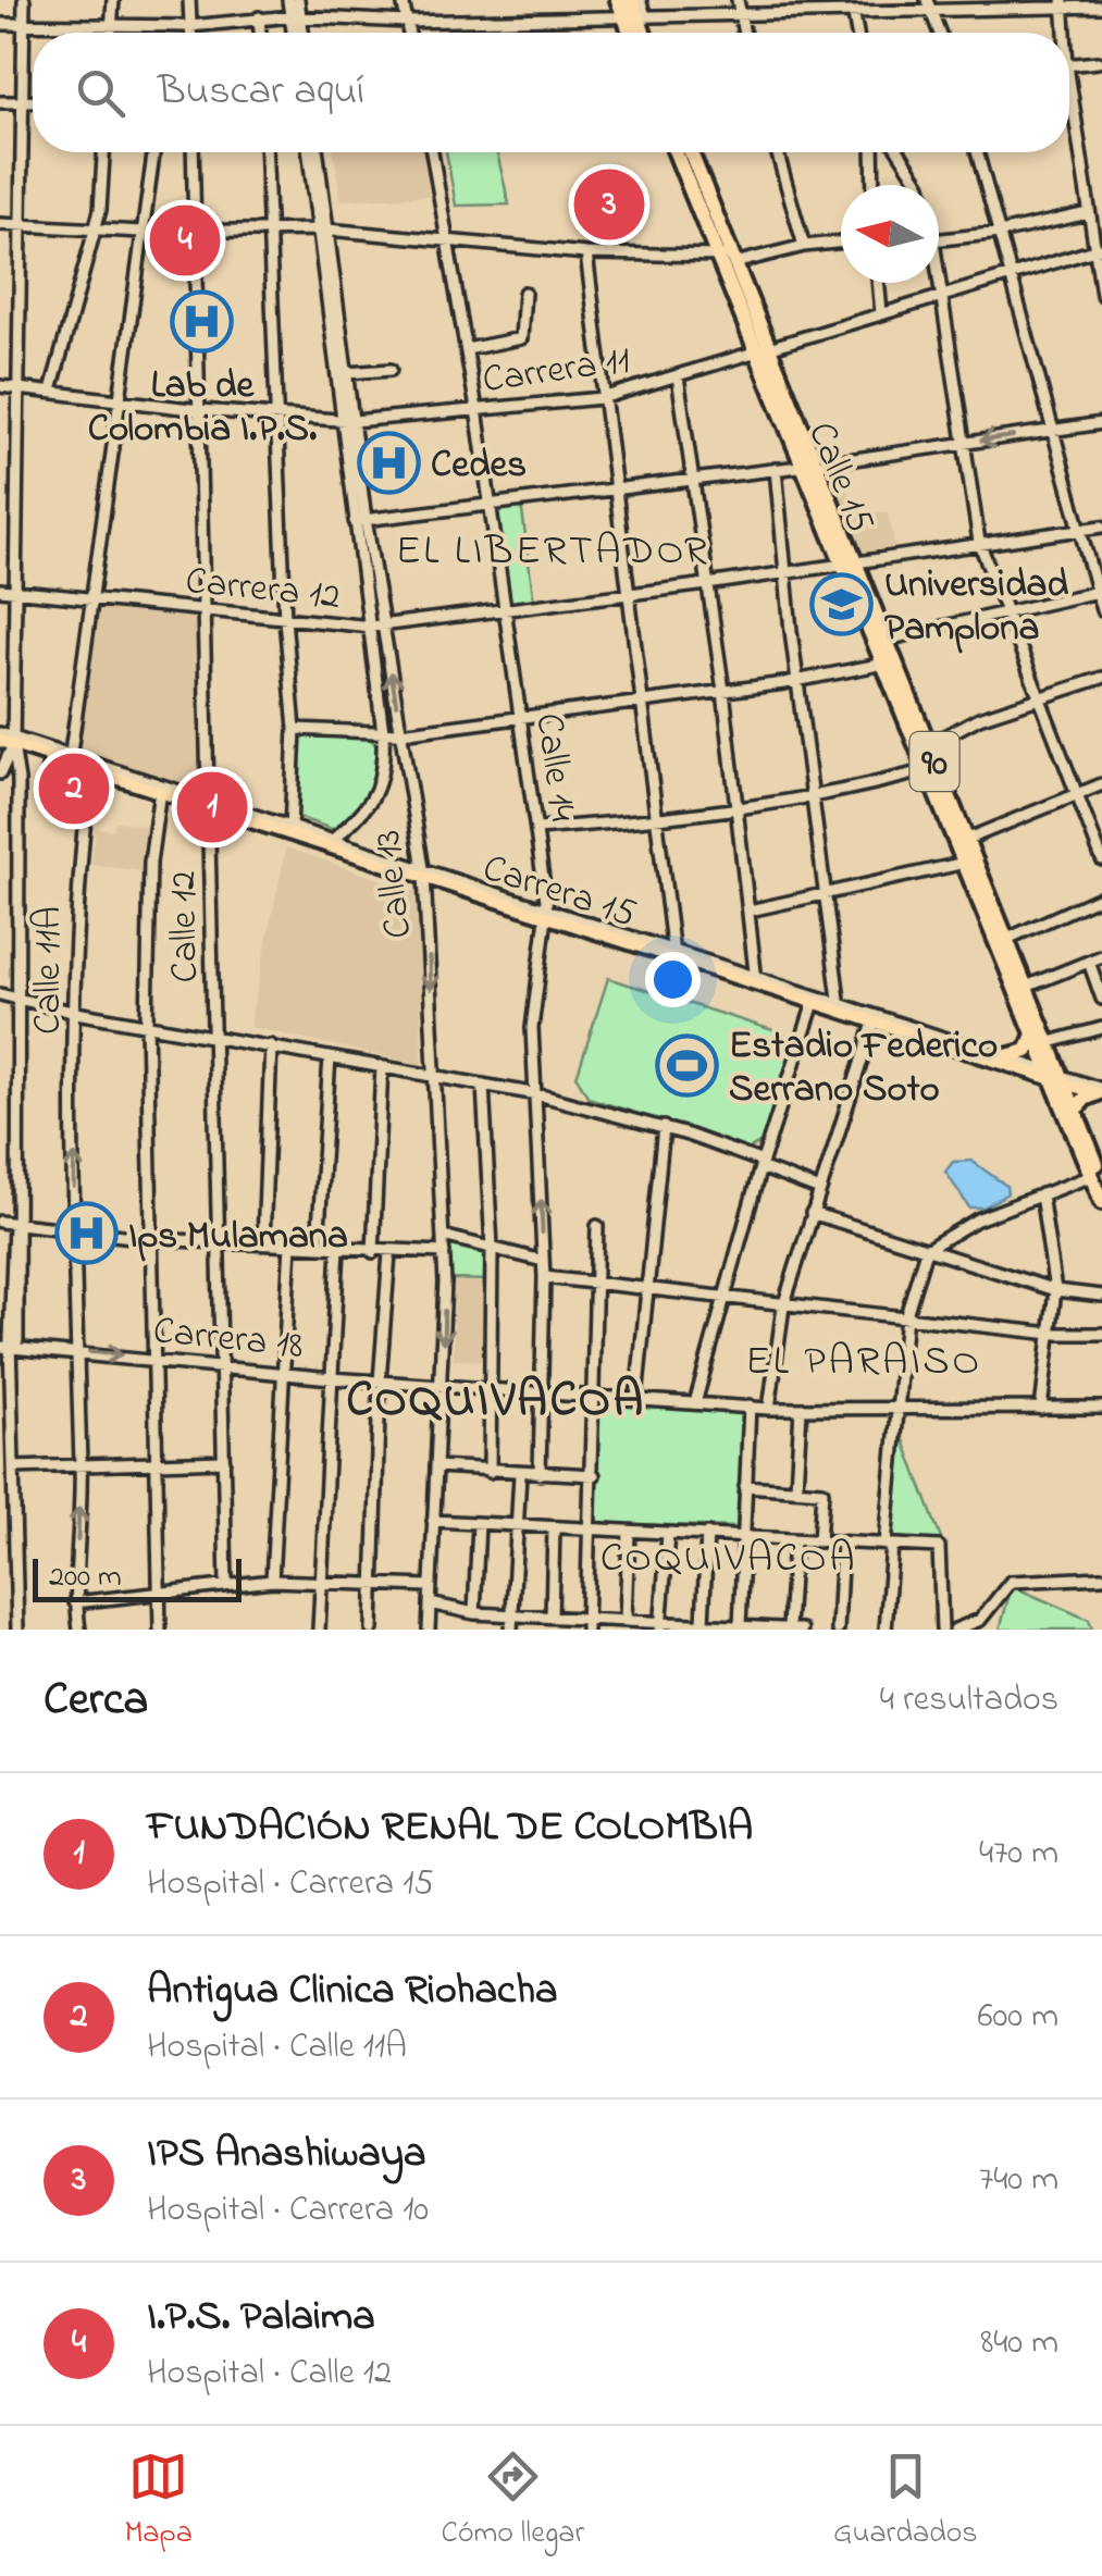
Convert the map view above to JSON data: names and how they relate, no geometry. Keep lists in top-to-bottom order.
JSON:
{
  "streets": {
    "highway": ["Calle 15", "90"],
    "main road": ["Carrera 15"],
    "street": [
      "Carrera 11",
      "Carrera 12",
      "Calle 14",
      "Calle 13",
      "Calle 12",
      "Calle 11A",
      "Carrera 18"
    ]
  },
  "crossings": [
    ["Carrera 11", "Calle 15"],
    ["Carrera 11", "Calle 14"],
    ["Carrera 11", "Calle 13"],
    ["Carrera 11", "Calle 12"],
    ["Calle 15", "Carrera 12"],
    ["Calle 15", "Carrera 15"],
    ["Carrera 12", "Calle 14"],
    ["Carrera 12", "Calle 13"],
    ["Carrera 12", "Calle 12"],
    ["Calle 14", "Carrera 15"],
    ["Calle 14", "Carrera 18"],
    ["Calle 13", "Carrera 15"],
    ["Calle 13", "Carrera 18"],
    ["Carrera 15", "Calle 12"],
    ["Carrera 15", "Calle 11A"],
    ["Calle 12", "Carrera 18"],
    ["Calle 11A", "Carrera 18"]
  ],
  "districts": [
    "EL LIBERTADOR",
    "EL PARAISO",
    "COQUIVACOA",
    "COQUIVACOA"
  ],
  "places": {
    "hospital": ["Lab de Colombia I.P.S.", "Cedes", "Ips Mulamana"],
    "school or university": ["Universidad Pamplona"],
    "sports": ["Estadio Federico Serrano Soto"]
  },
  "scale_bar": "200 m",
  "north": "left",
  "page": {
    "search": "Buscar aquí",
    "pins": [
      "3",
      "4",
      "2",
      "1"
    ],
    "scale": "200 m",
    "heading": ["Cerca", "4 resultados"],
    "list": [
      {
        "mark": "1",
        "name": "FUNDACIÓN RENAL DE COLOMBIA",
        "note": "Hospital · Carrera 15",
        "value": "470 m"
      },
      {
        "mark": "2",
        "name": "Antigua Clinica Riohacha",
        "note": "Hospital · Calle 11A",
        "value": "600 m"
      },
      {
        "mark": "3",
        "name": "IPS Anashiwaya",
        "note": "Hospital · Carrera 10",
        "value": "740 m"
      },
      {
        "mark": "4",
        "name": "I.P.S. Palaima",
        "note": "Hospital · Calle 12",
        "value": "840 m"
      }
    ],
    "nav": ["Mapa", "Cómo llegar", "Guardados"]
  }
}
